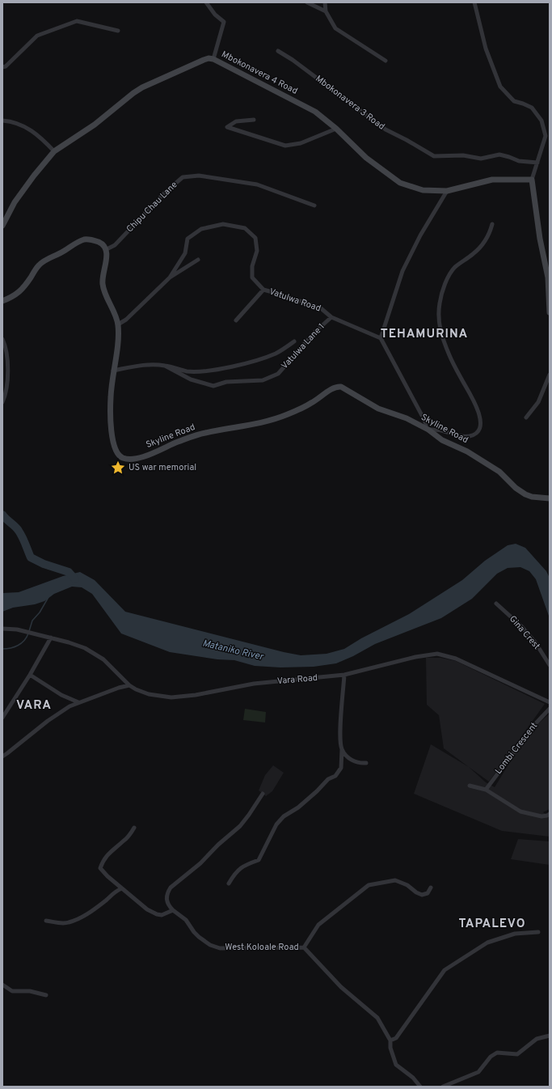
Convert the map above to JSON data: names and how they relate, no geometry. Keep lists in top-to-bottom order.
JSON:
{
  "streets": {
    "street": [
      "Mbokonavera 4 Road",
      "Mbokonavera 3 Road",
      "Chipu Chau Lane",
      "Vatulwa Road",
      "Vatulwa Lane 1",
      "Skyline Road",
      "Gina Crest",
      "Vara Road",
      "Lombi Crescent",
      "West Koloale Road"
    ]
  },
  "crossings": [
    ["Chipu Chau Lane", "Skyline Road"],
    ["Vatulwa Road", "Vatulwa Lane 1"]
  ],
  "districts": ["TEHAMURINA", "VARA", "TAPALEVO"],
  "water": ["Mataniko River"],
  "places": {
    "place": ["US war memorial"]
  }
}
